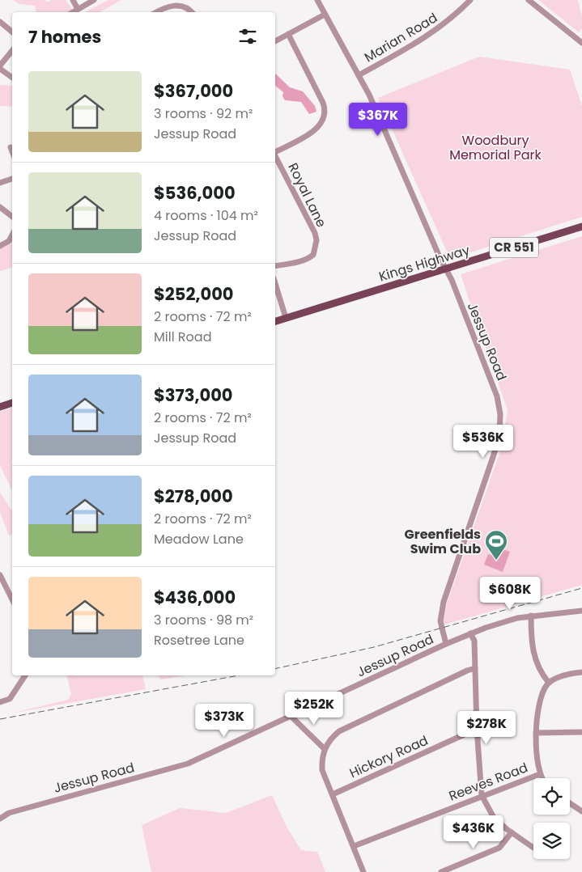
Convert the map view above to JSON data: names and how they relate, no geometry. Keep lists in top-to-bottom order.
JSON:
{
  "streets": {
    "main road": ["CR 551", "Kings Highway"],
    "street": [
      "Marian Road",
      "Royal Lane",
      "Jessup Road",
      "Hickory Road",
      "Reeves Road"
    ]
  },
  "crossings": [
    ["Marian Road", "Jessup Road"],
    ["Kings Highway", "Jessup Road"]
  ],
  "parks": ["Woodbury Memorial Park"],
  "places": {
    "sports": ["Greenfields Swim Club"]
  },
  "page": {
    "heading": "7 homes",
    "list": [
      {
        "name": "$367,000",
        "note": "3 rooms · 92 m² · Jessup Road"
      },
      {
        "name": "$536,000",
        "note": "4 rooms · 104 m² · Jessup Road"
      },
      {
        "name": "$252,000",
        "note": "2 rooms · 72 m² · Mill Road"
      },
      {
        "name": "$373,000",
        "note": "2 rooms · 72 m² · Jessup Road"
      },
      {
        "name": "$278,000",
        "note": "2 rooms · 72 m² · Meadow Lane"
      },
      {
        "name": "$436,000",
        "note": "3 rooms · 98 m² · Rosetree Lane"
      }
    ],
    "price": [
      "$367K",
      "$536K",
      "$608K",
      "$252K",
      "$373K",
      "$278K",
      "$436K"
    ]
  }
}
